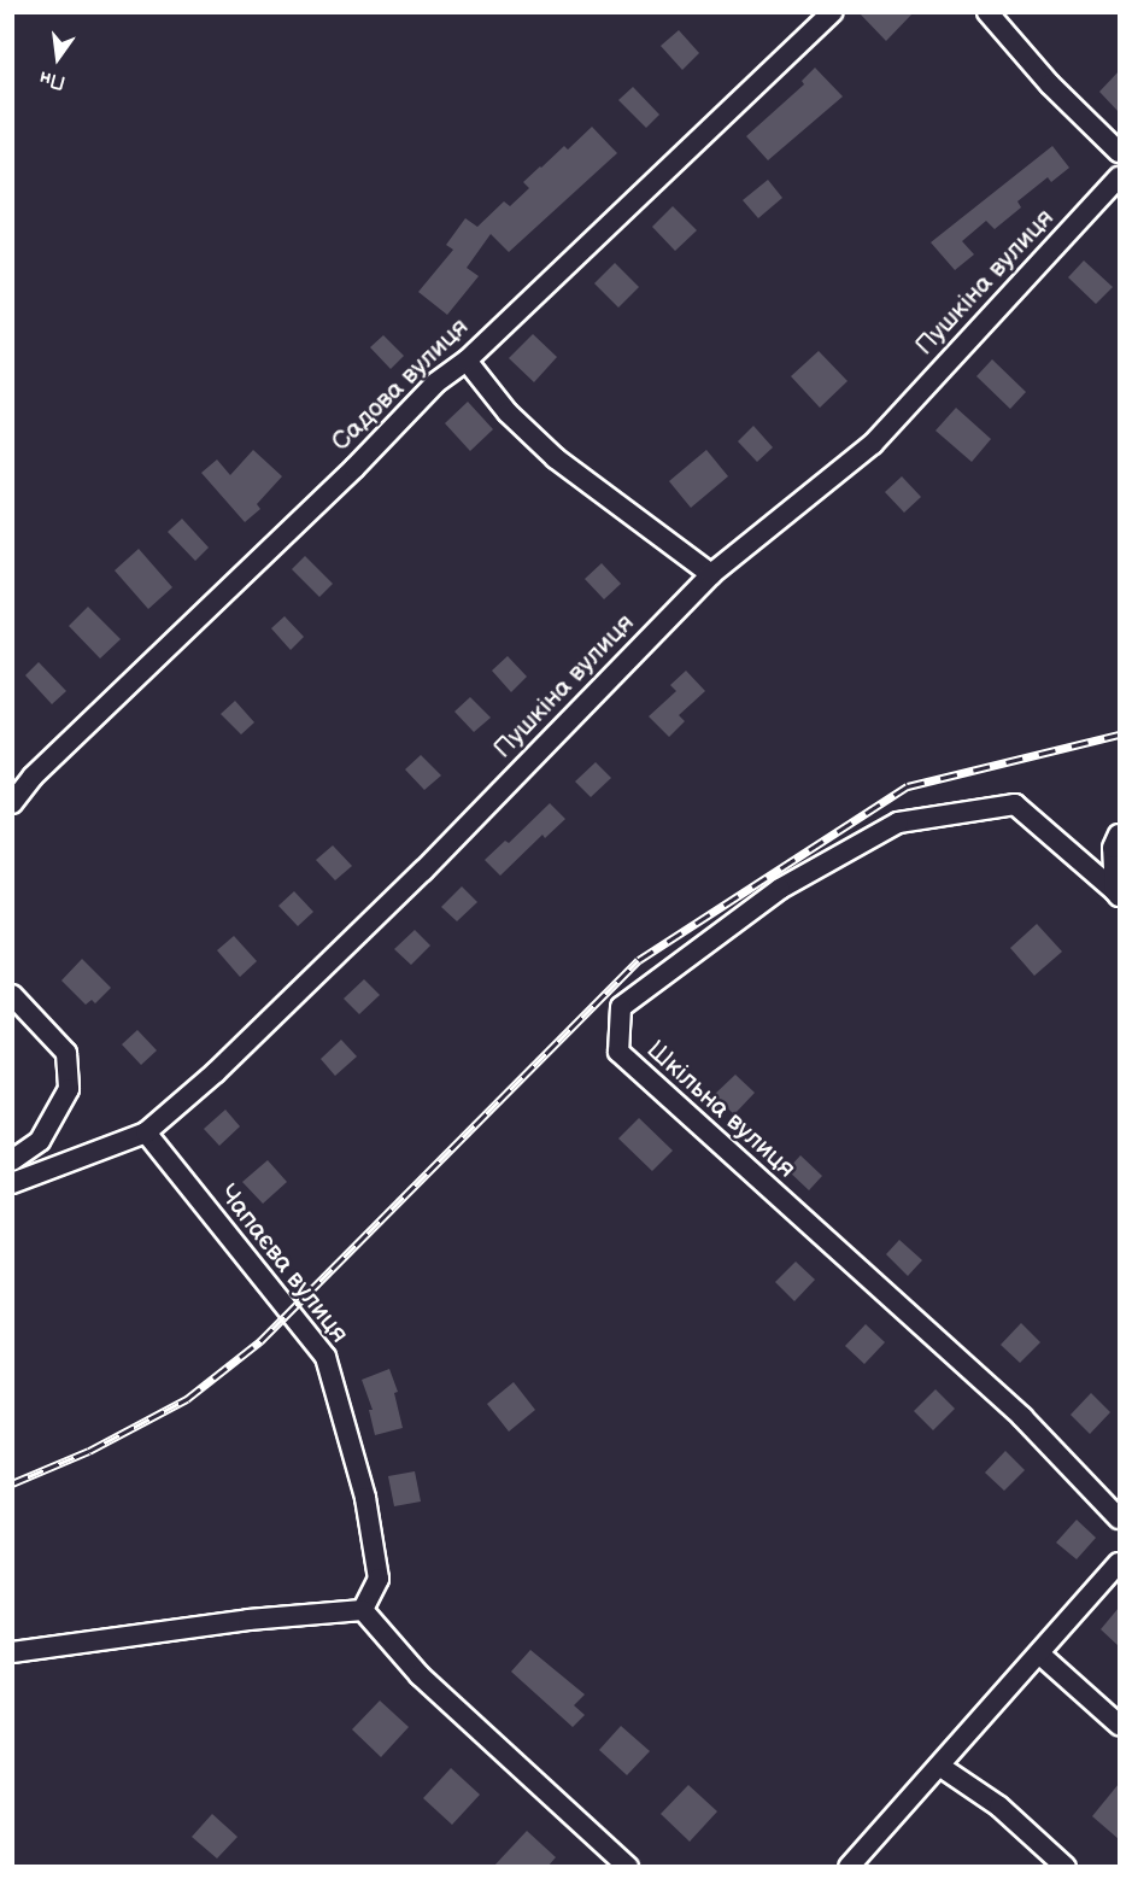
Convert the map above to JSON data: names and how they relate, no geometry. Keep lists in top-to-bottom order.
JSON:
{
  "streets": {
    "street": [
      "Пушкіна вулиця",
      "Садова вулиця",
      "Шкільна вулиця",
      "Чапаєва вулиця"
    ]
  },
  "crossings": [
    ["Пушкіна вулиця", "Чапаєва вулиця"]
  ],
  "north": "bottom"
}
